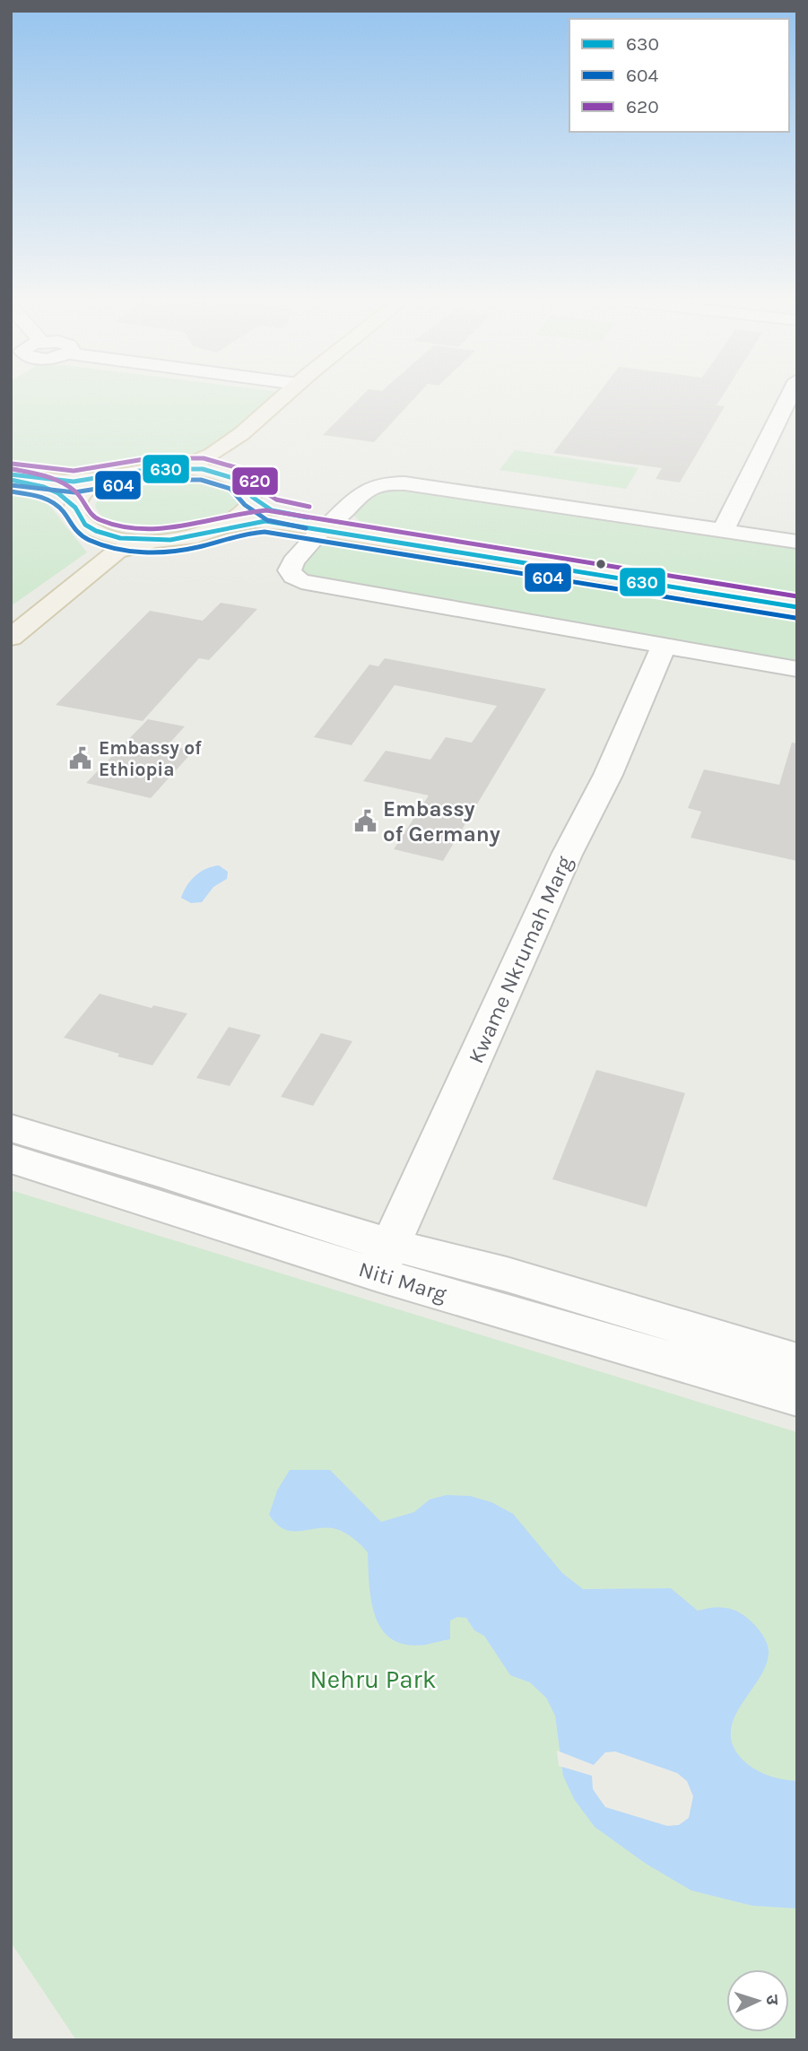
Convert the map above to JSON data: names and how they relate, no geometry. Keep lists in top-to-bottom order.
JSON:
{
  "streets": {
    "street": ["Kwame Nkrumah Marg", "Niti Marg"]
  },
  "crossings": [
    ["Kwame Nkrumah Marg", "Niti Marg"]
  ],
  "parks": ["Nehru Park"],
  "places": {
    "public building": ["Embassy of Ethiopia", "Embassy of Germany"]
  },
  "lines": ["transit line 620", "transit line 630", "transit line 604"],
  "legend": ["630", "604", "620"],
  "north": "right"
}
